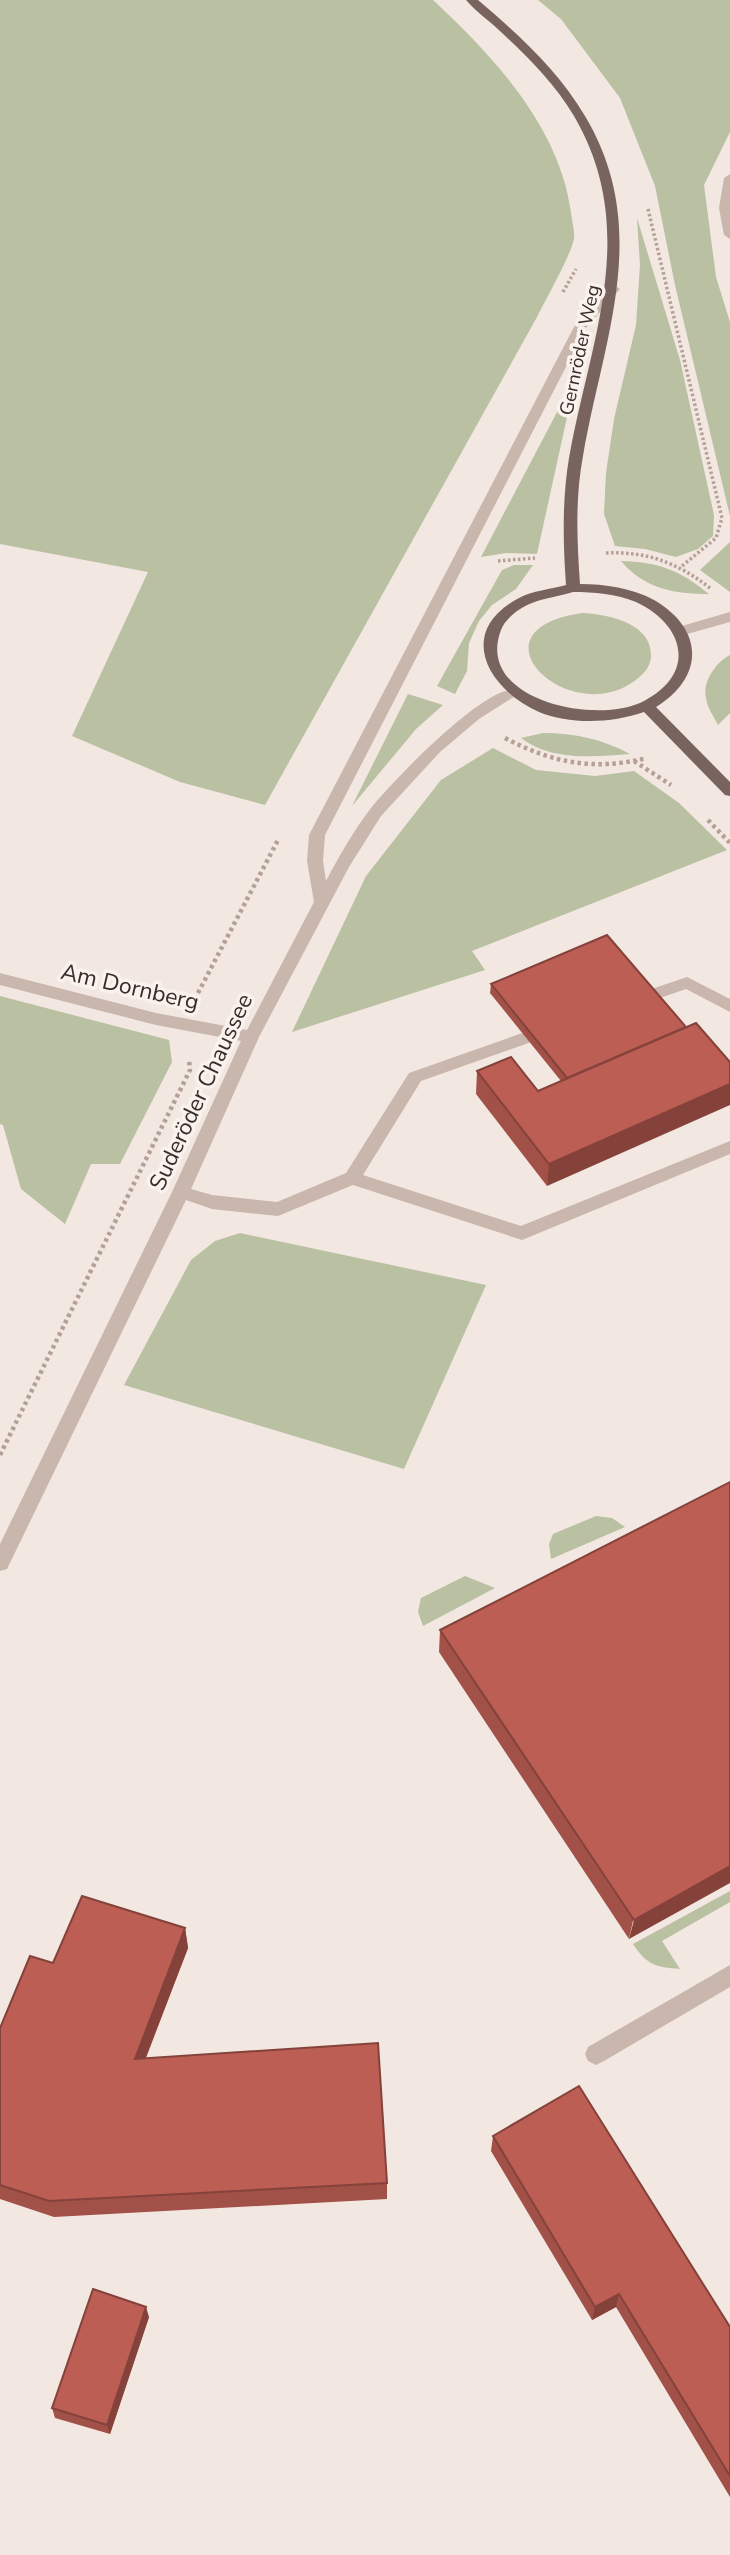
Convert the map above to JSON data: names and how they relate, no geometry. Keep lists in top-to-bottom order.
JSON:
{
  "streets": {
    "main road": ["Gernröder Weg"],
    "street": ["Am Dornberg", "Suderöder Chaussee"]
  },
  "crossings": [
    ["Gernröder Weg", "Suderöder Chaussee"],
    ["Am Dornberg", "Suderöder Chaussee"]
  ]
}
